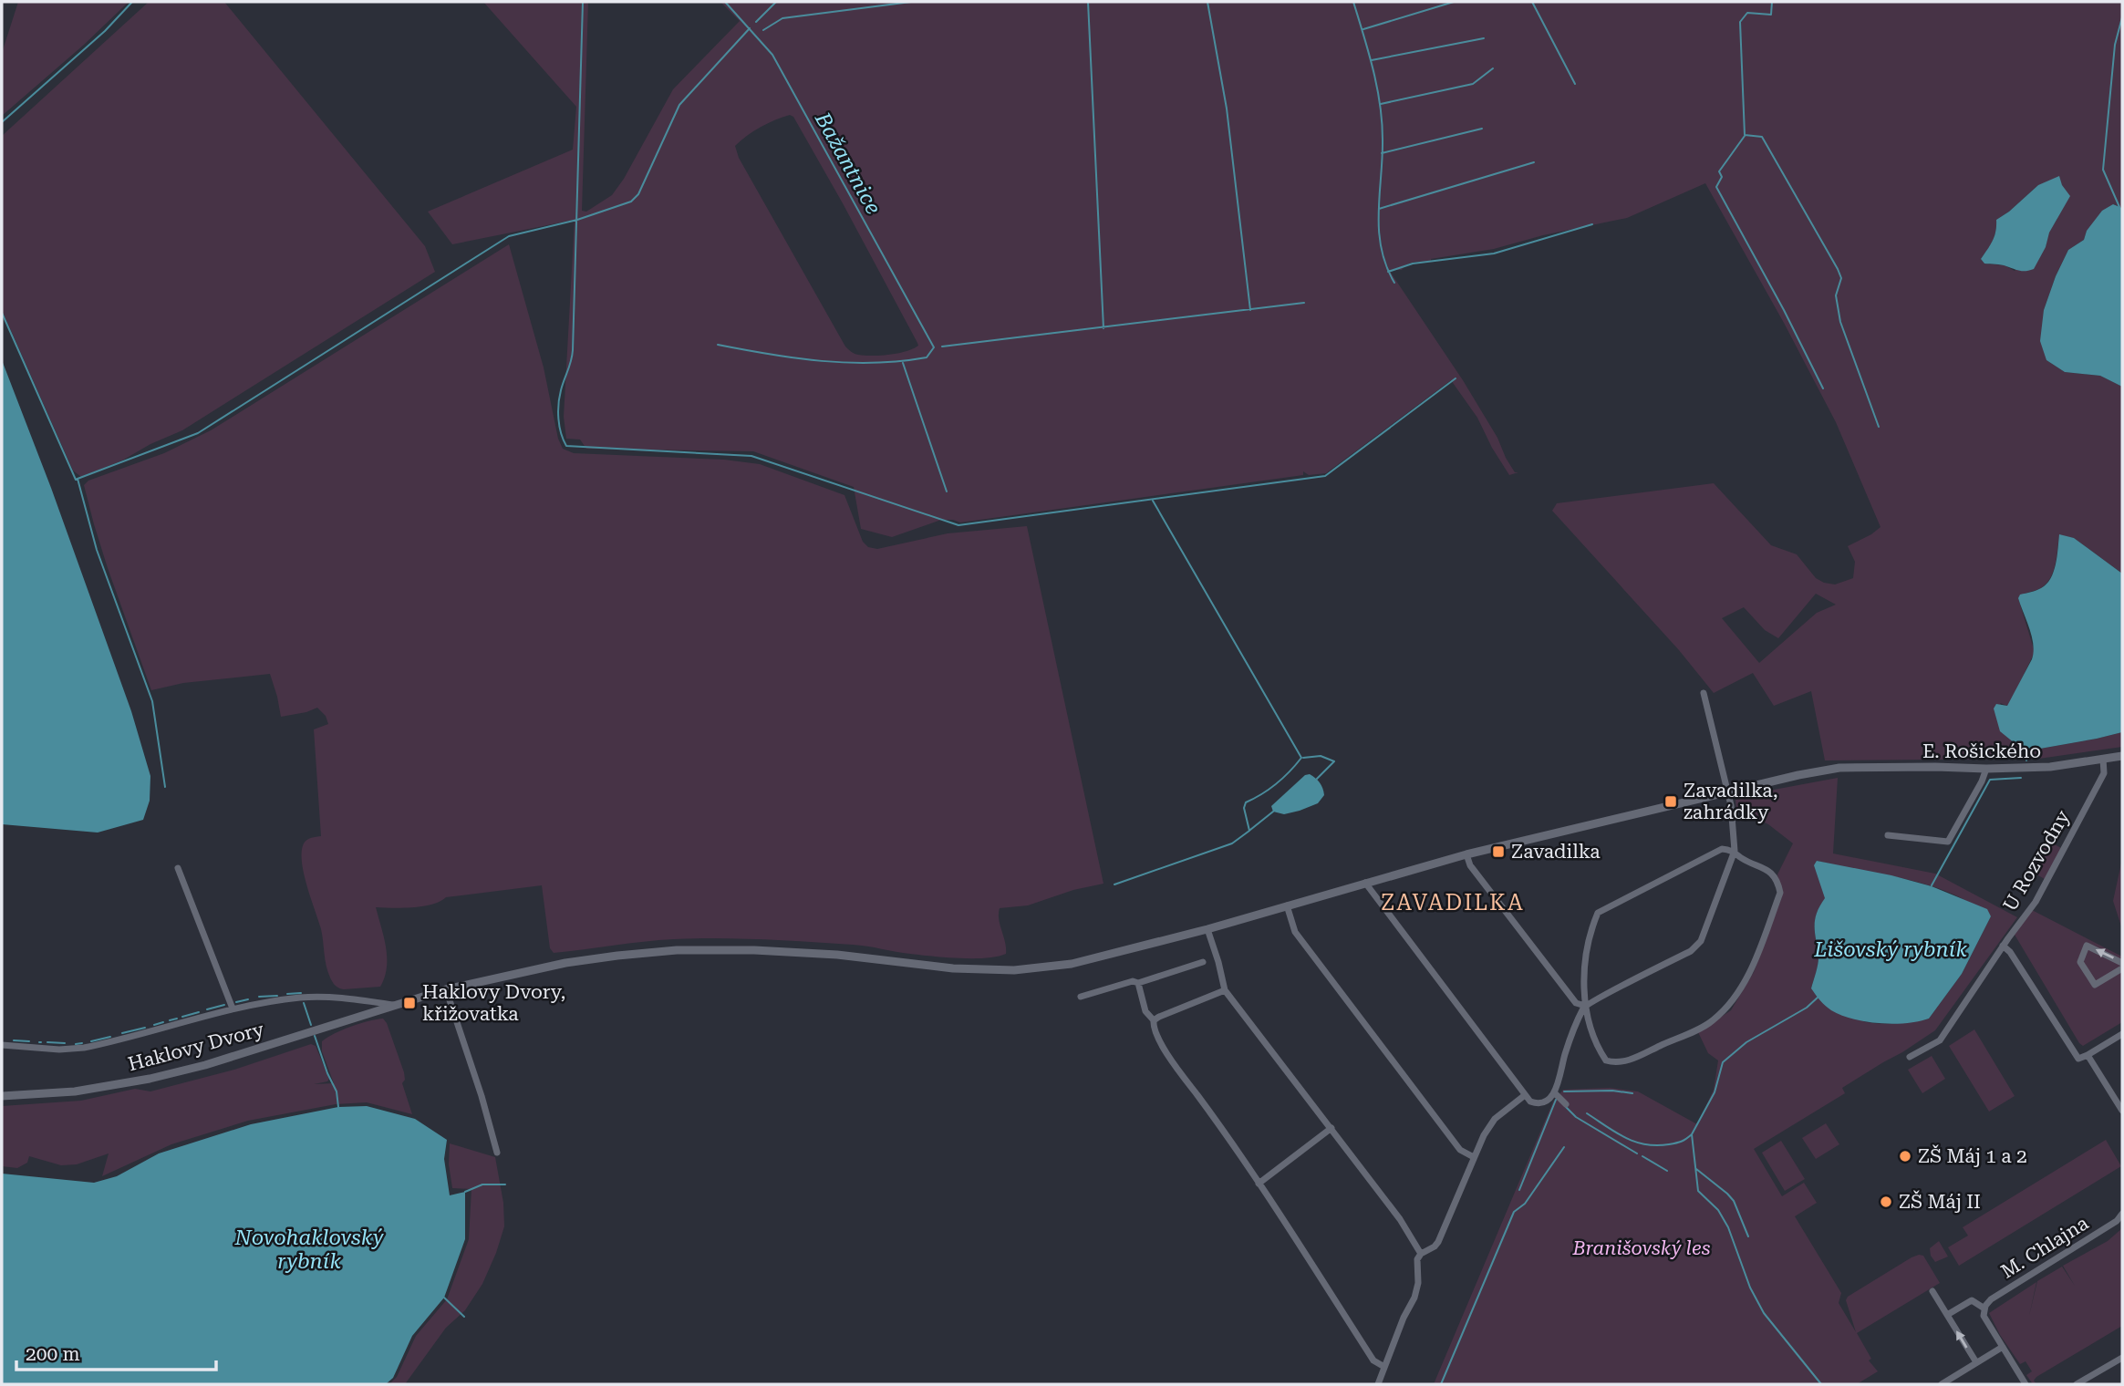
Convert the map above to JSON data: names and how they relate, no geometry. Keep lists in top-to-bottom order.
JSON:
{
  "streets": {
    "street": [
      "E. Rošického",
      "U Rozvodny",
      "Haklovy Dvory",
      "M. Chlajna"
    ]
  },
  "crossings": [
    ["E. Rošického", "U Rozvodny"]
  ],
  "districts": ["ZAVADILKA"],
  "water": ["Bažantnice", "Lišovský rybník", "Novohaklovský rybník"],
  "parks": ["Branišovský les"],
  "places": {
    "transit": ["Zavadilka, zahrádky", "Zavadilka", "Haklovy Dvory, křižovatka"],
    "other": ["ZŠ Máj 1 a 2", "ZŠ Máj II"]
  },
  "scale_bar": "200 m"
}
